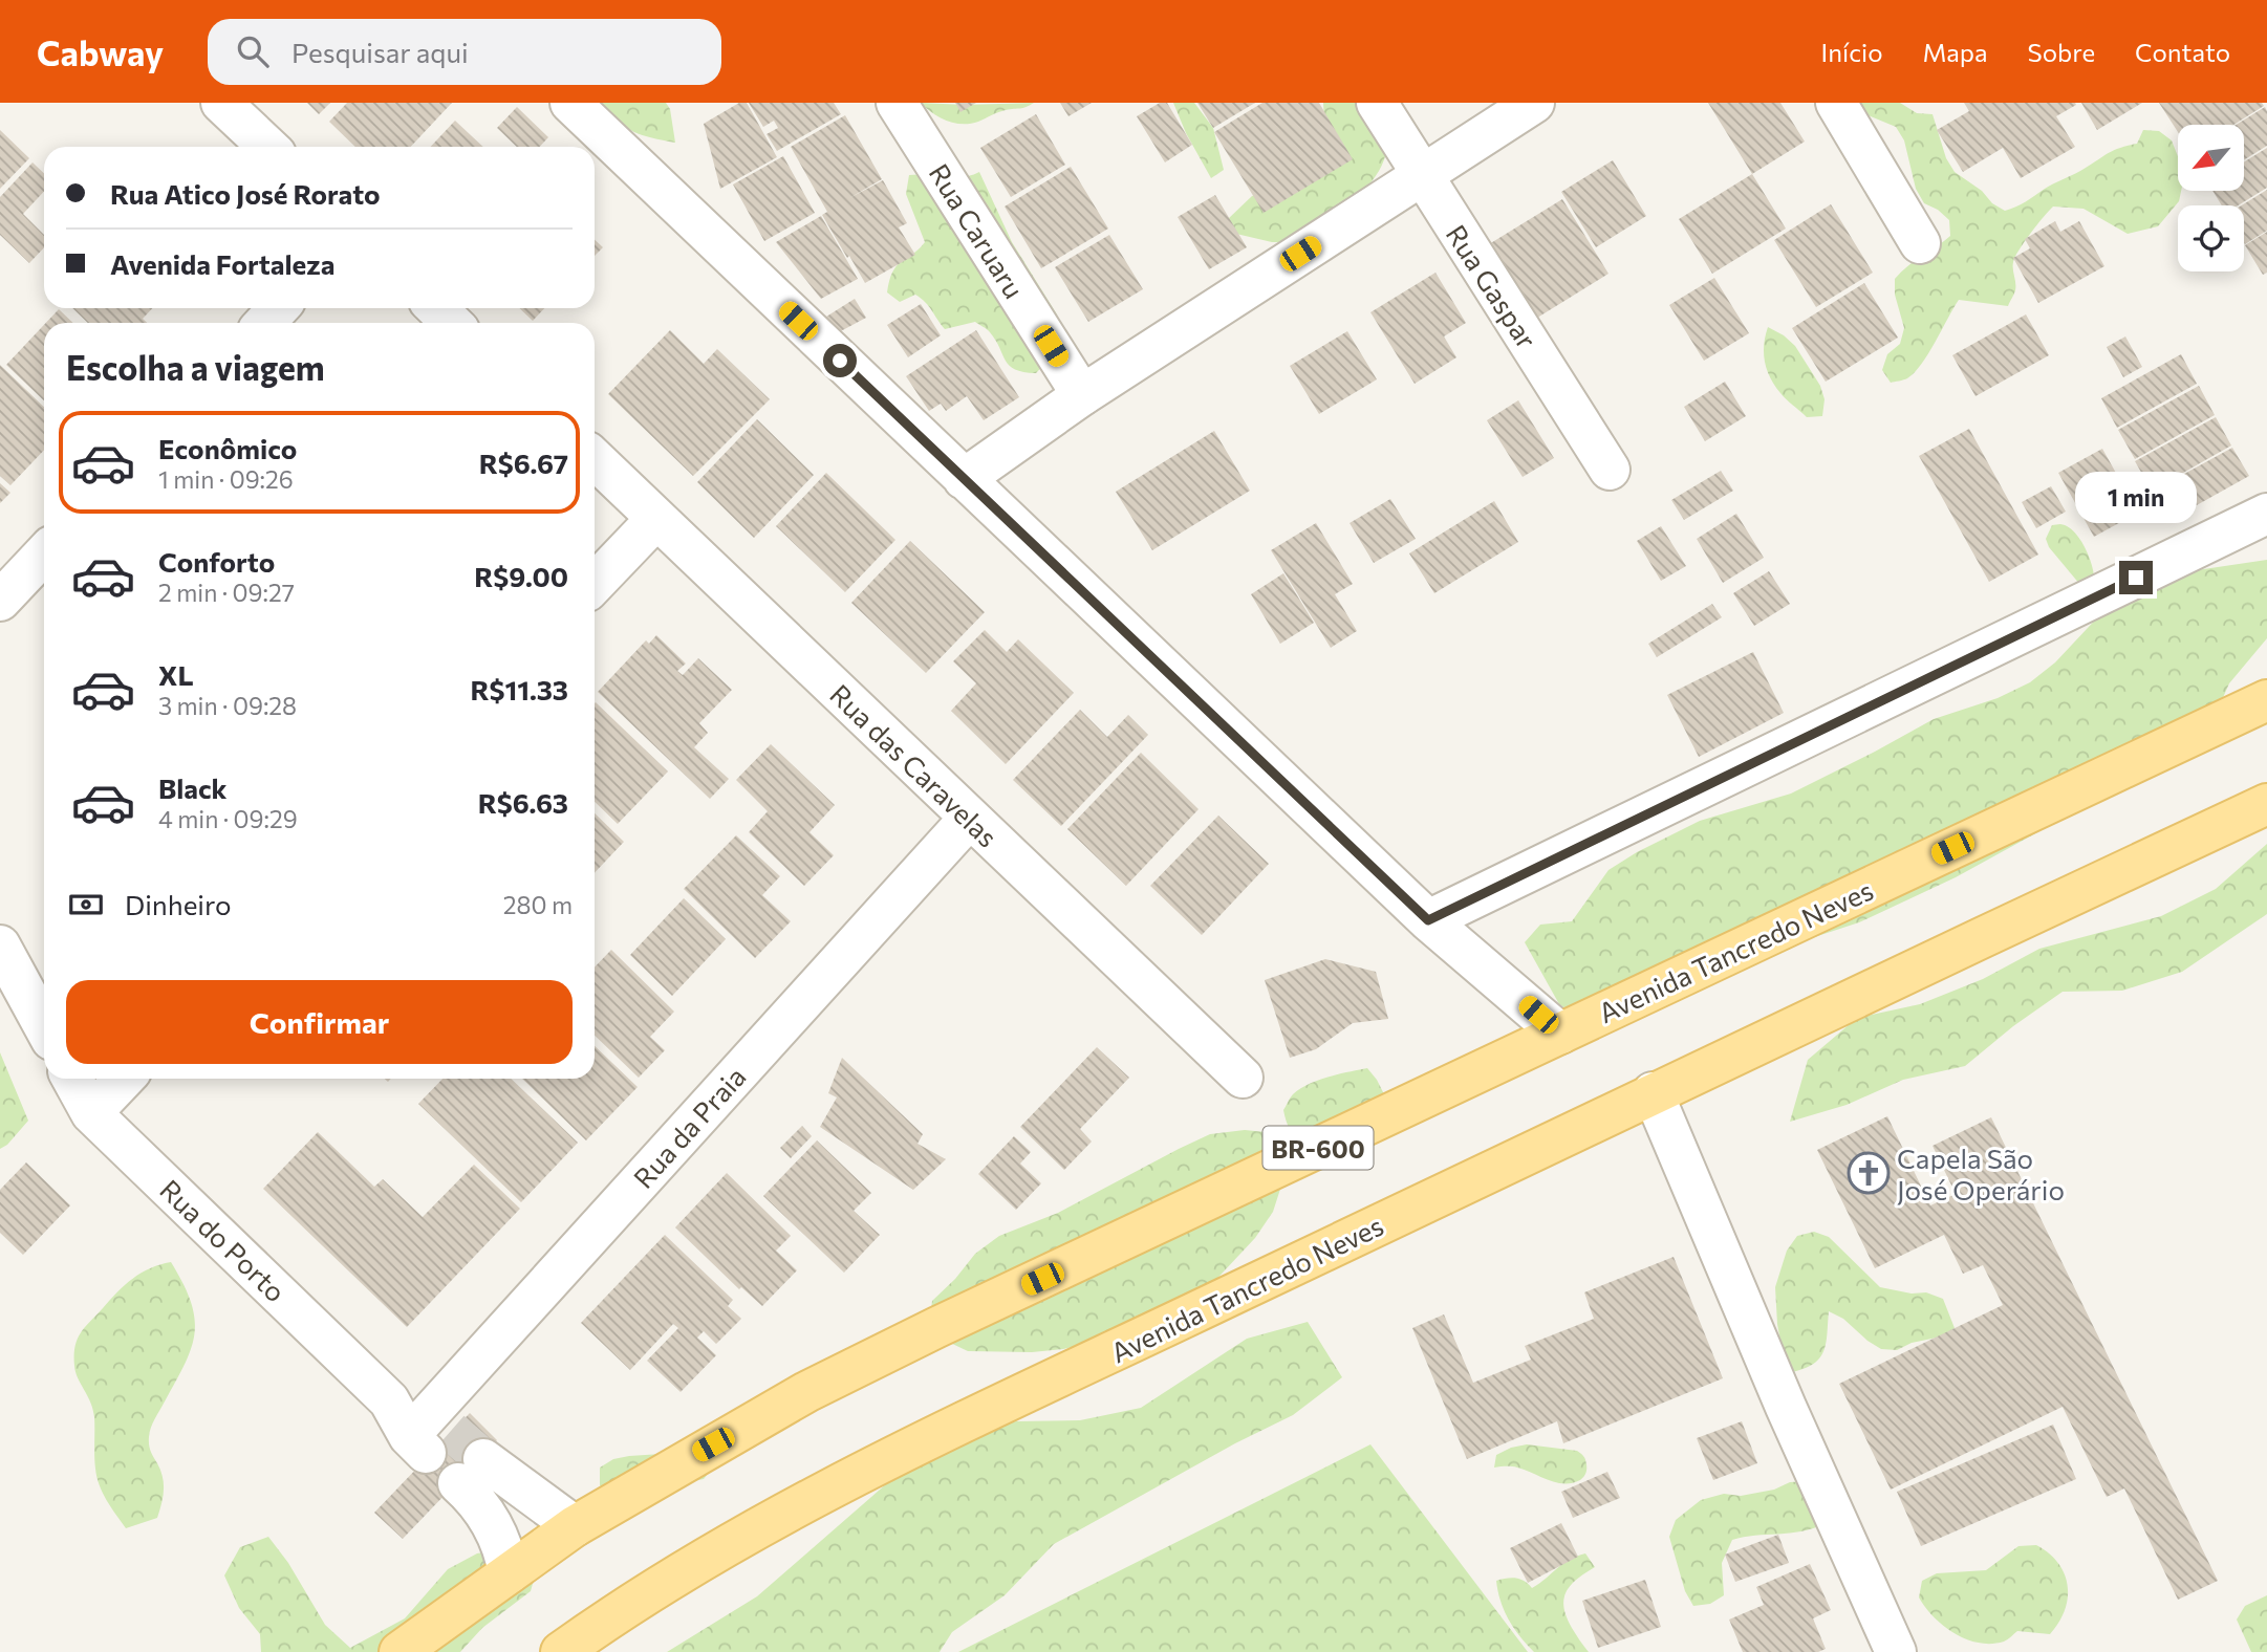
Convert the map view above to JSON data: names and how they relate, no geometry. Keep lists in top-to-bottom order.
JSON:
{
  "streets": {
    "main road": ["Avenida Tancredo Neves", "BR-600"],
    "street": [
      "Rua Caruaru",
      "Rua Gaspar",
      "Rua das Caravelas",
      "Rua da Praia",
      "Rua do Porto"
    ]
  },
  "crossings": [
    ["Rua das Caravelas", "Rua da Praia"],
    ["Rua da Praia", "Rua do Porto"]
  ],
  "places": {
    "church": ["Capela São José Operário"]
  },
  "north": "bottom left",
  "page": {
    "header": "Cabway",
    "search": "Pesquisar aqui",
    "nav": [
      "Início",
      "Mapa",
      "Sobre",
      "Contato"
    ],
    "banner": ["Rua Atico José Rorato", "Avenida Fortaleza"],
    "heading": "Escolha a viagem",
    "list": [
      {
        "name": "Econômico",
        "note": "1 min · 09:26",
        "value": "R$6.67"
      },
      {
        "name": "Conforto",
        "note": "2 min · 09:27",
        "value": "R$9.00"
      },
      {
        "name": "XL",
        "note": "3 min · 09:28",
        "value": "R$11.33"
      },
      {
        "name": "Black",
        "note": "4 min · 09:29",
        "value": "R$6.63"
      }
    ],
    "bubble": "1 min",
    "pay": ["Dinheiro", "280 m"],
    "buttons": "Confirmar"
  }
}
